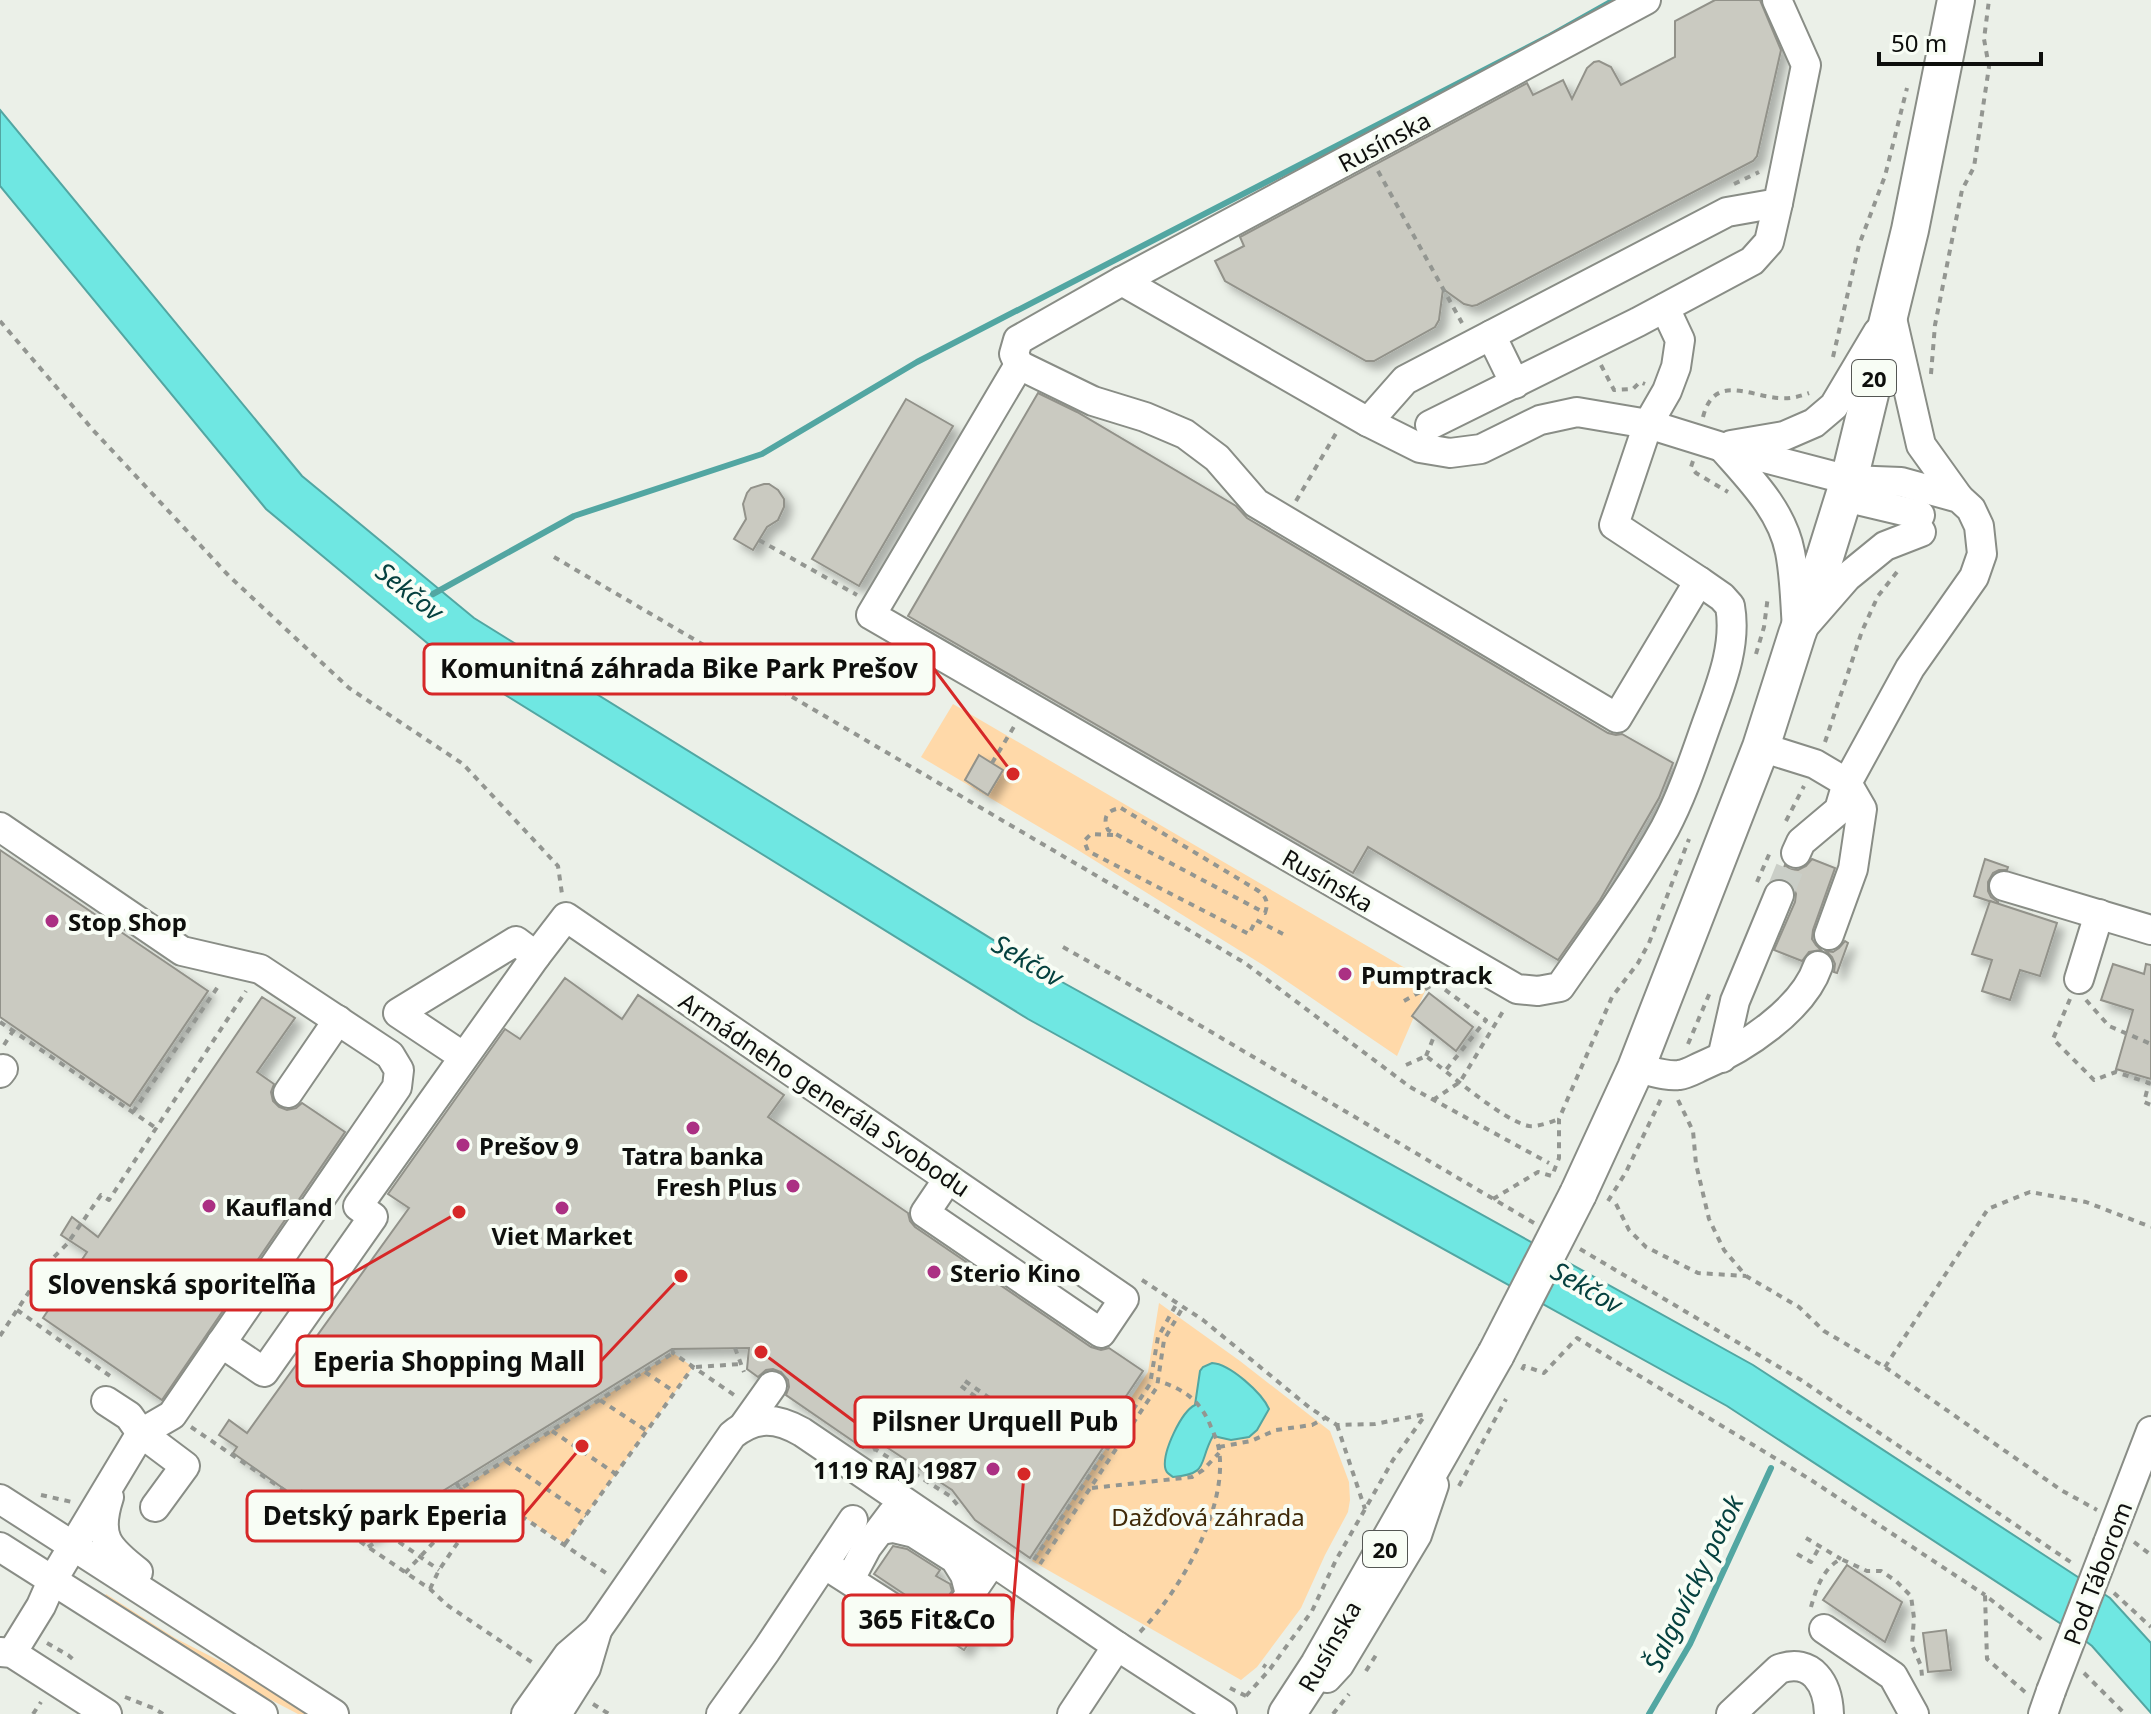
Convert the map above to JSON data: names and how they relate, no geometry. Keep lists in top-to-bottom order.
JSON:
{
  "streets": {
    "main road": ["Rusínska", "20"],
    "street": ["Armádneho generála Svobodu", "Pod Táborom"]
  },
  "water": ["Sekčov", "Šalgovícky potok"],
  "parks": ["Dažďová záhrada"],
  "places": [
    "Komunitná záhrada Bike Park Prešov",
    "Stop Shop",
    "Pumptrack",
    "Tatra banka",
    "Prešov 9",
    "Fresh Plus",
    "Kaufland",
    "Viet Market",
    "Slovenská sporiteľňa",
    "Sterio Kino",
    "Eperia Shopping Mall",
    "Pilsner Urquell Pub",
    "Detský park Eperia",
    "1119 RAJ 1987",
    "365 Fit&Co"
  ],
  "scale_bar": "50 m"
}
